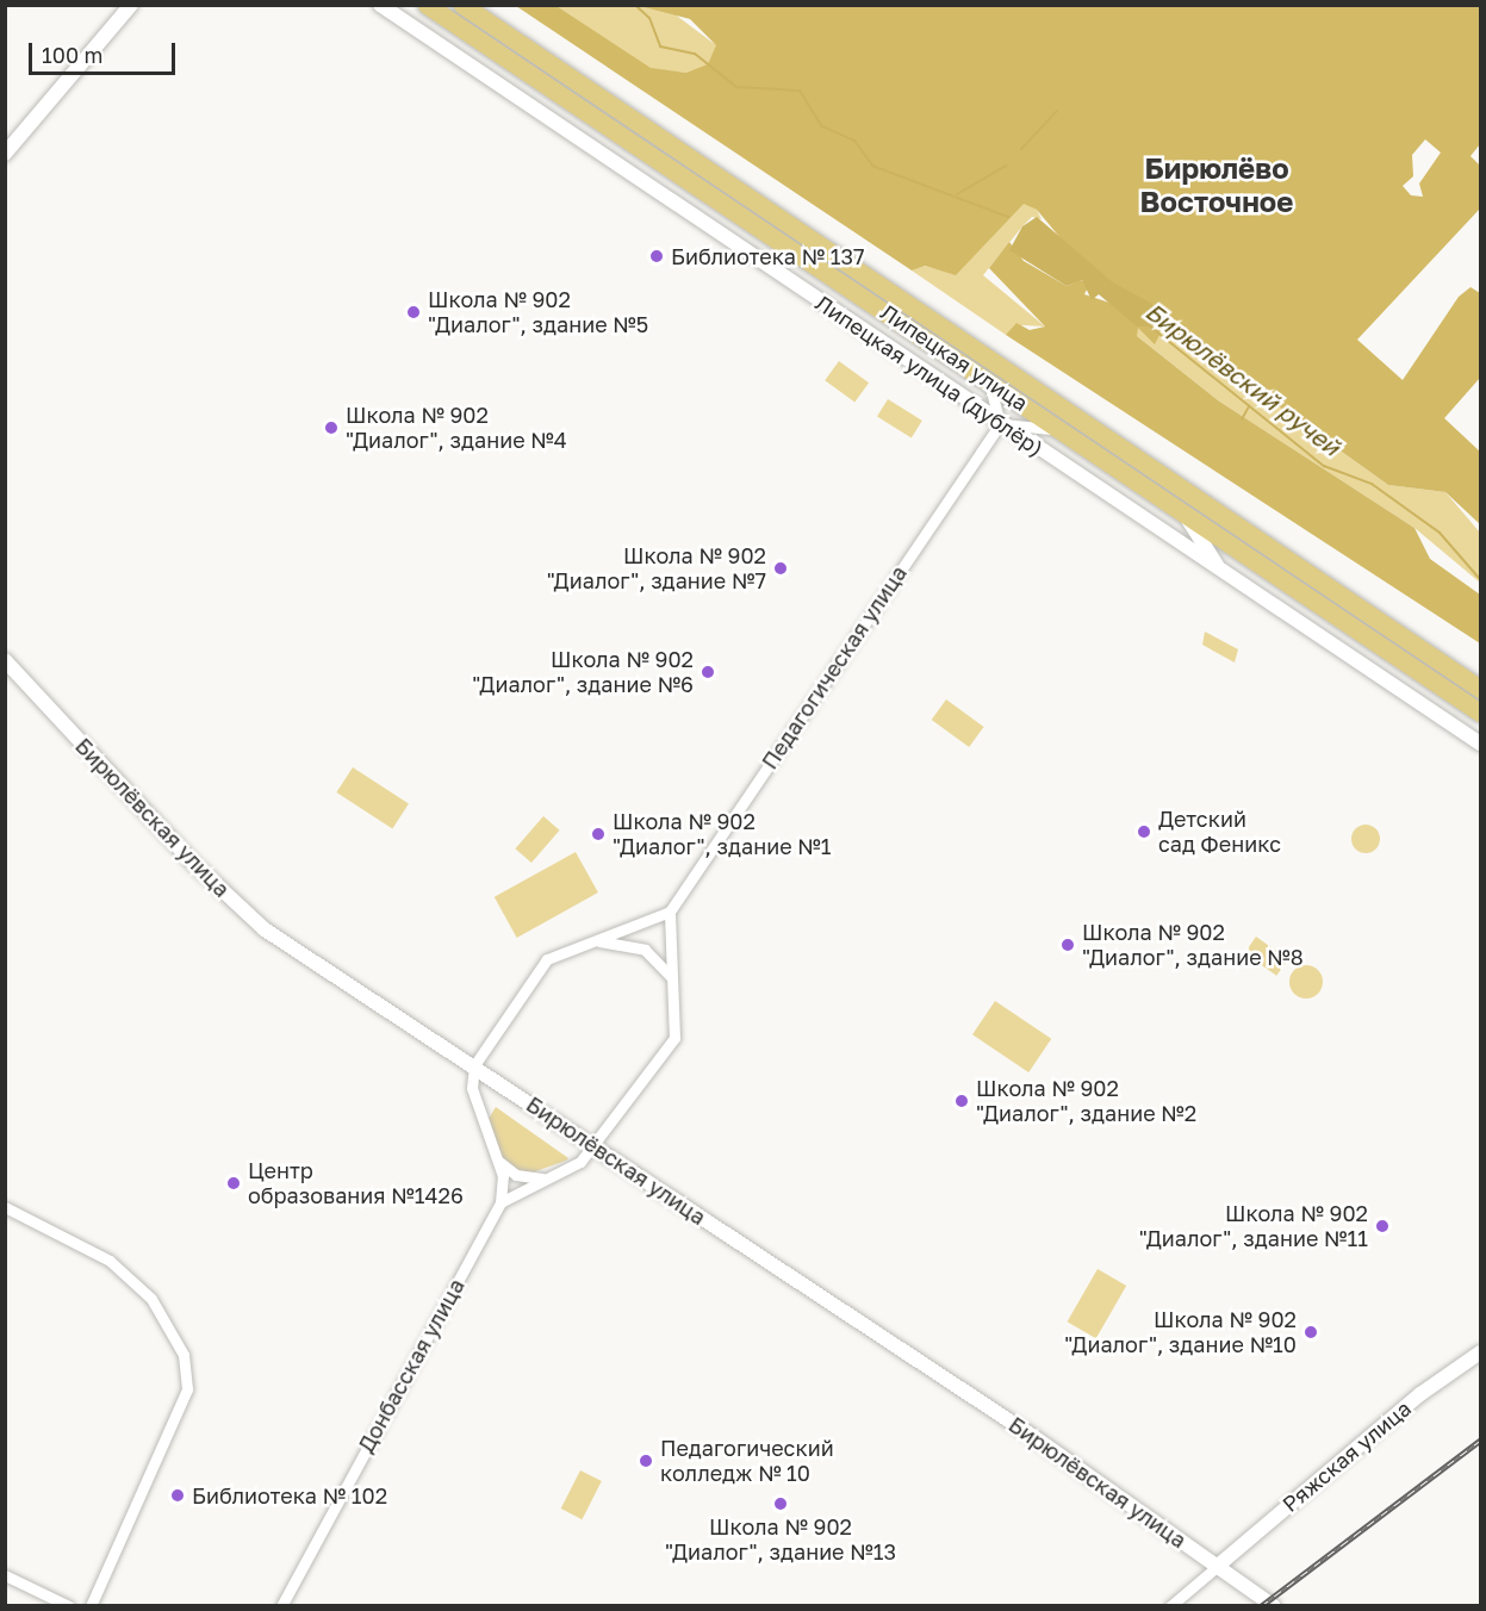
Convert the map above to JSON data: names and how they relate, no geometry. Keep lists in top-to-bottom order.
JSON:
{
  "streets": {
    "main road": ["Липецкая улица"],
    "street": [
      "Липецкая улица (дублёр)",
      "Педагогическая улица",
      "Бирюлёвская улица",
      "Донбасская улица",
      "Ряжская улица"
    ]
  },
  "crossings": [
    ["Липецкая улица (дублёр)", "Педагогическая улица"],
    ["Бирюлёвская улица", "Ряжская улица"]
  ],
  "districts": ["Бирюлёво Восточное"],
  "water": ["Бирюлёвский ручей"],
  "places": [
    "Библиотека № 137",
    "Школа № 902 \"Диалог\", здание №5",
    "Школа № 902 \"Диалог\", здание №4",
    "Школа № 902 \"Диалог\", здание №7",
    "Школа № 902 \"Диалог\", здание №6",
    "Детский сад Феникс",
    "Школа № 902 \"Диалог\", здание №1",
    "Школа № 902 \"Диалог\", здание №8",
    "Школа № 902 \"Диалог\", здание №2",
    "Центр образования №1426",
    "Школа № 902 \"Диалог\", здание №11",
    "Школа № 902 \"Диалог\", здание №10",
    "Педагогический колледж № 10",
    "Библиотека № 102",
    "Школа № 902 \"Диалог\", здание №13"
  ],
  "scale_bar": "100 m"
}
